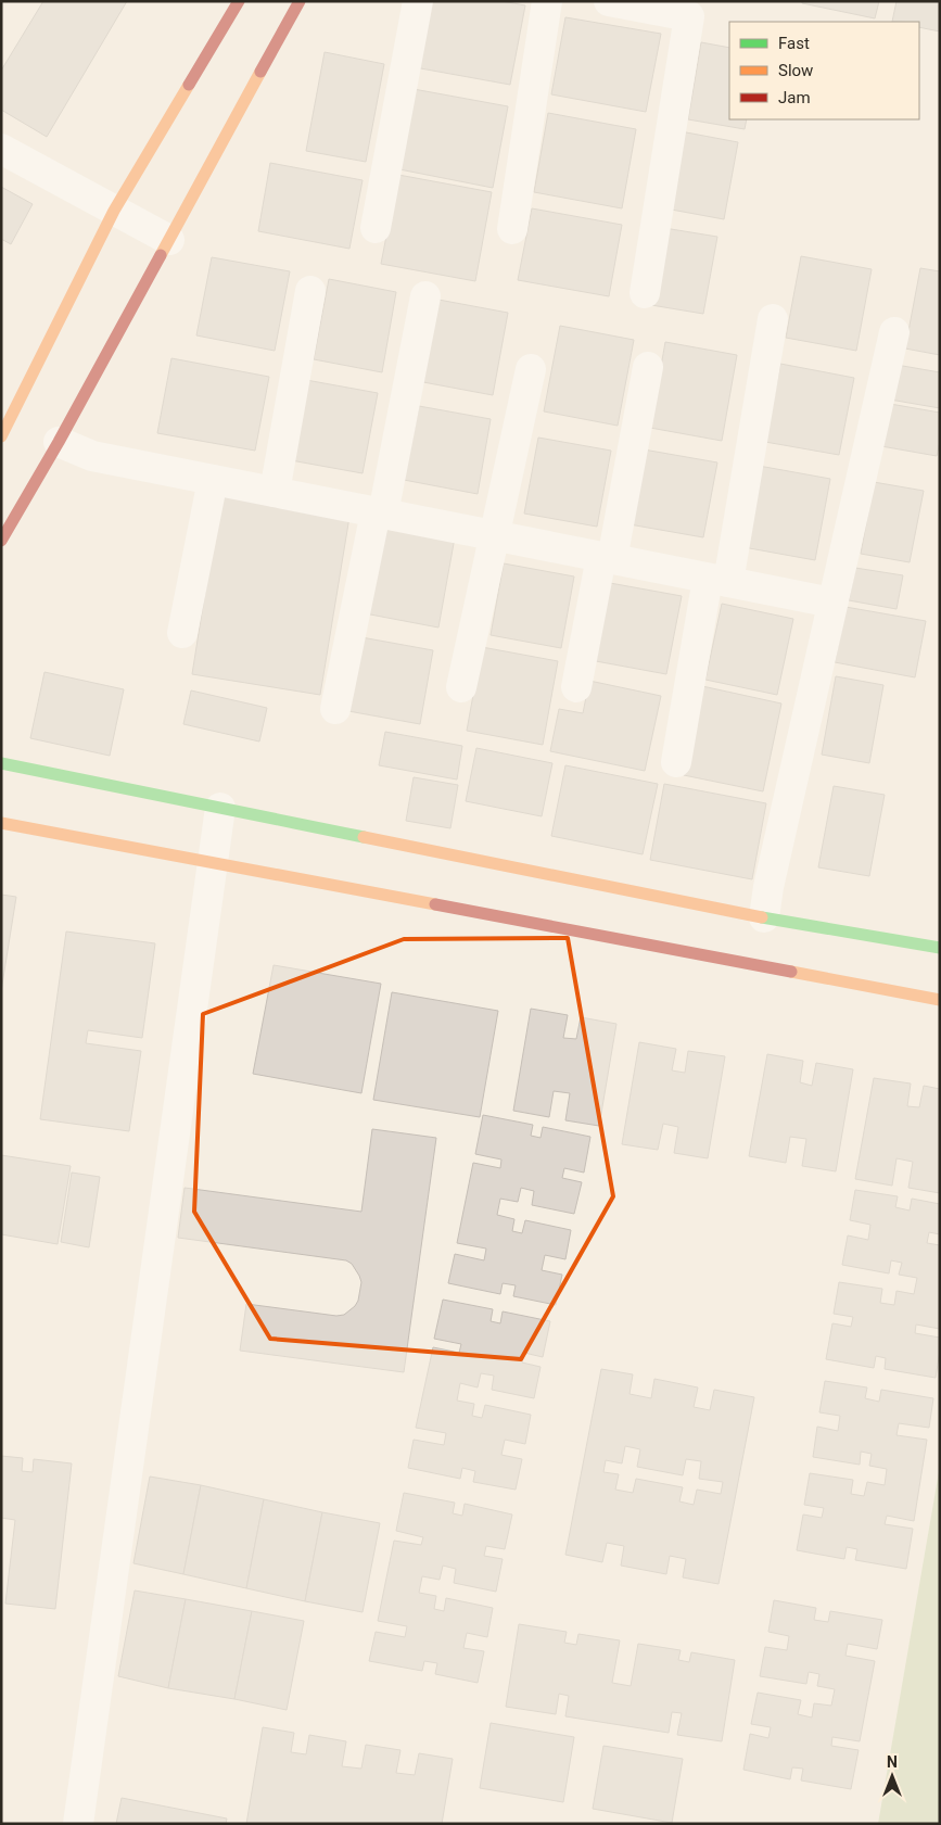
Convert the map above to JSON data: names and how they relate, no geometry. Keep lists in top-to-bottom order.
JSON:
{
  "legend": ["Fast", "Slow", "Jam"],
  "north": "top"
}
